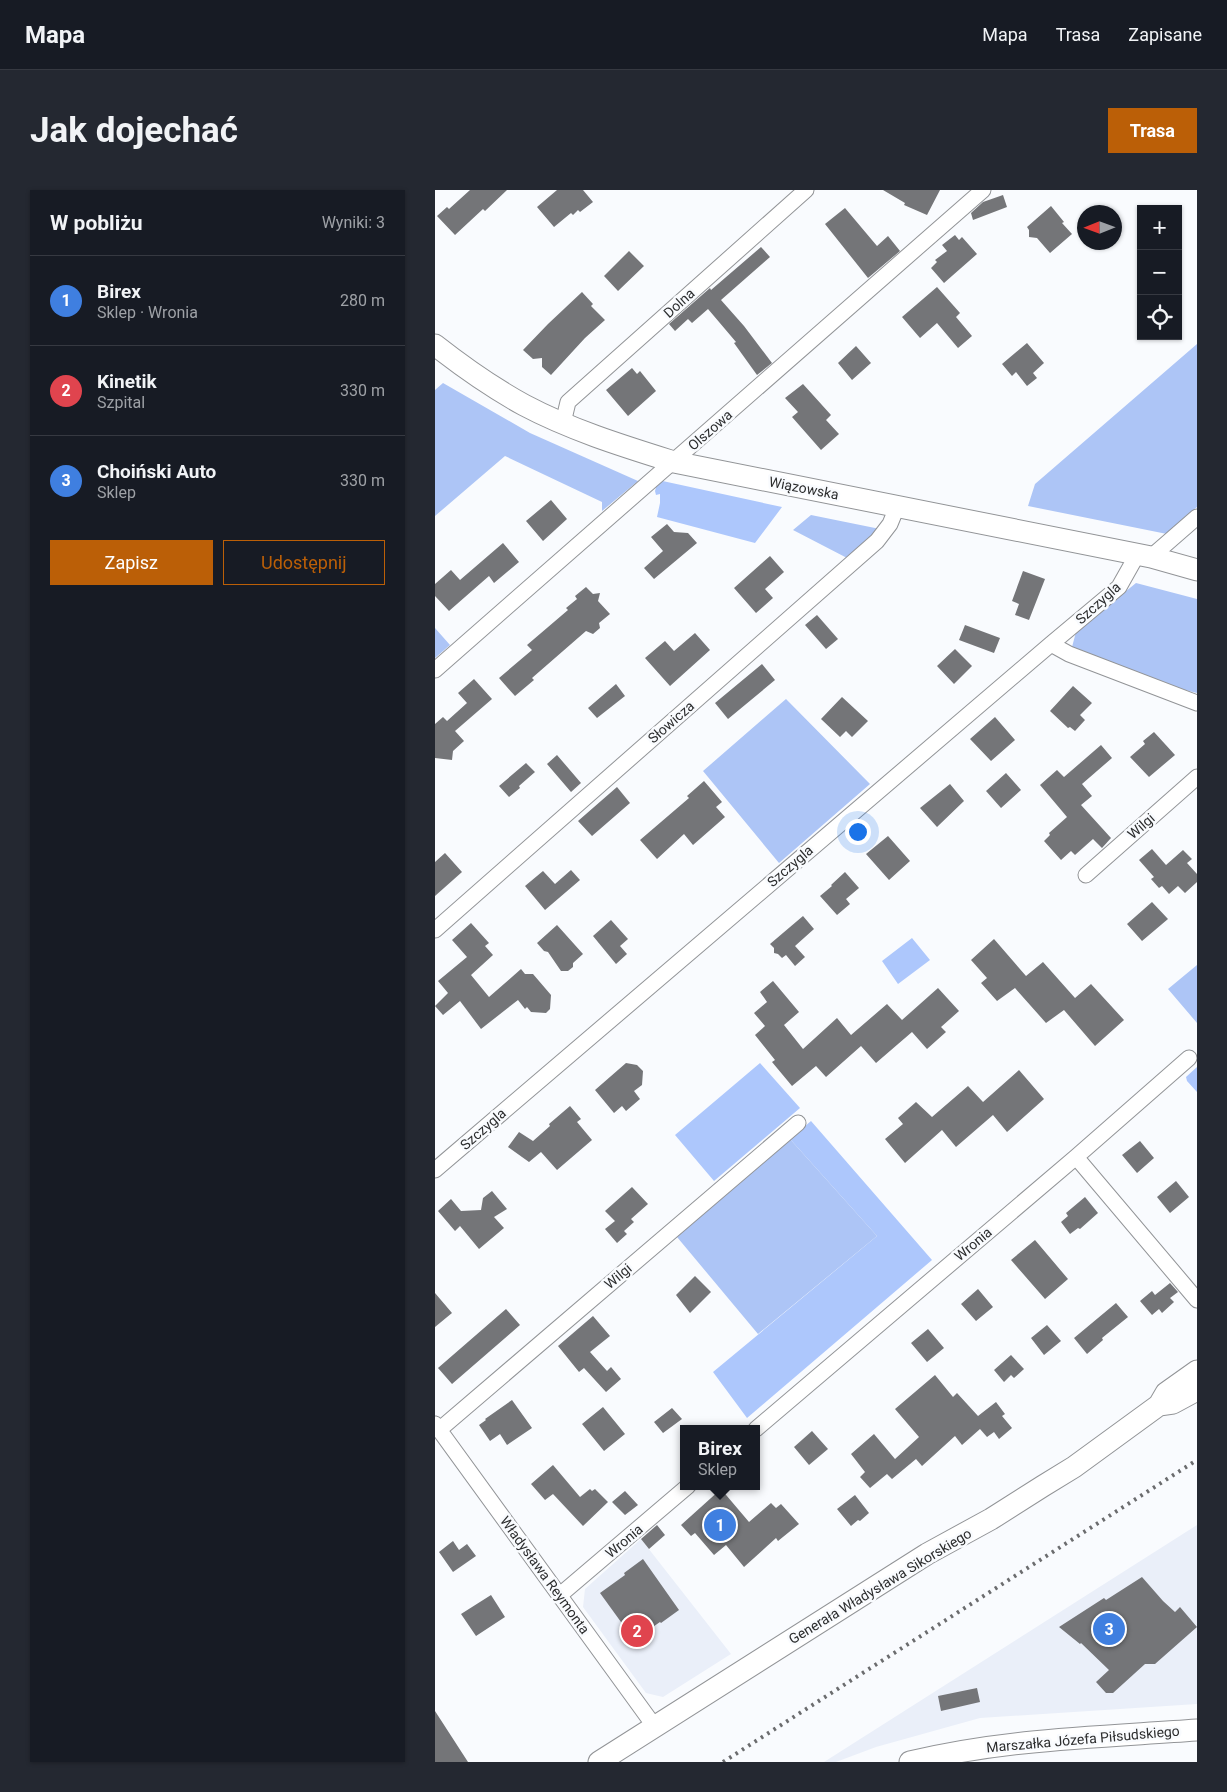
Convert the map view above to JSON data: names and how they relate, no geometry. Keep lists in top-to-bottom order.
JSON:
{
  "streets": {
    "main road": ["Wiązowska", "Generała Władysława Sikorskiego", "Marszałka Józefa Piłsudskiego"],
    "street": [
      "Dolna",
      "Olszowa",
      "Szczygla",
      "Słowicza",
      "Wilgi",
      "Wronia",
      "Władysława Reymonta"
    ]
  },
  "crossings": [
    ["Dolna", "Wiązowska"],
    ["Olszowa", "Wiązowska"],
    ["Wiązowska", "Szczygla"],
    ["Wiązowska", "Słowicza"],
    ["Wilgi", "Władysława Reymonta"],
    ["Wronia", "Władysława Reymonta"],
    ["Władysława Reymonta", "Generała Władysława Sikorskiego"]
  ],
  "north": "left",
  "page": {
    "header": "Mapa",
    "nav": ["Mapa", "Trasa", "Zapisane"],
    "buttons": [
      "Trasa",
      ["Zapisz", "Udostępnij"]
    ],
    "title": "Jak dojechać",
    "heading": ["W pobliżu", "Wyniki: 3"],
    "map_buttons": ["+", "−"],
    "list": [
      {
        "mark": "1",
        "name": "Birex",
        "note": "Sklep · Wronia",
        "value": "280 m"
      },
      {
        "mark": "2",
        "name": "Kinetik",
        "note": "Szpital",
        "value": "330 m"
      },
      {
        "mark": "3",
        "name": "Choiński Auto",
        "note": "Sklep",
        "value": "330 m"
      }
    ],
    "popup": ["Birex", "Sklep"],
    "pins": ["1", "3", "2"]
  }
}
